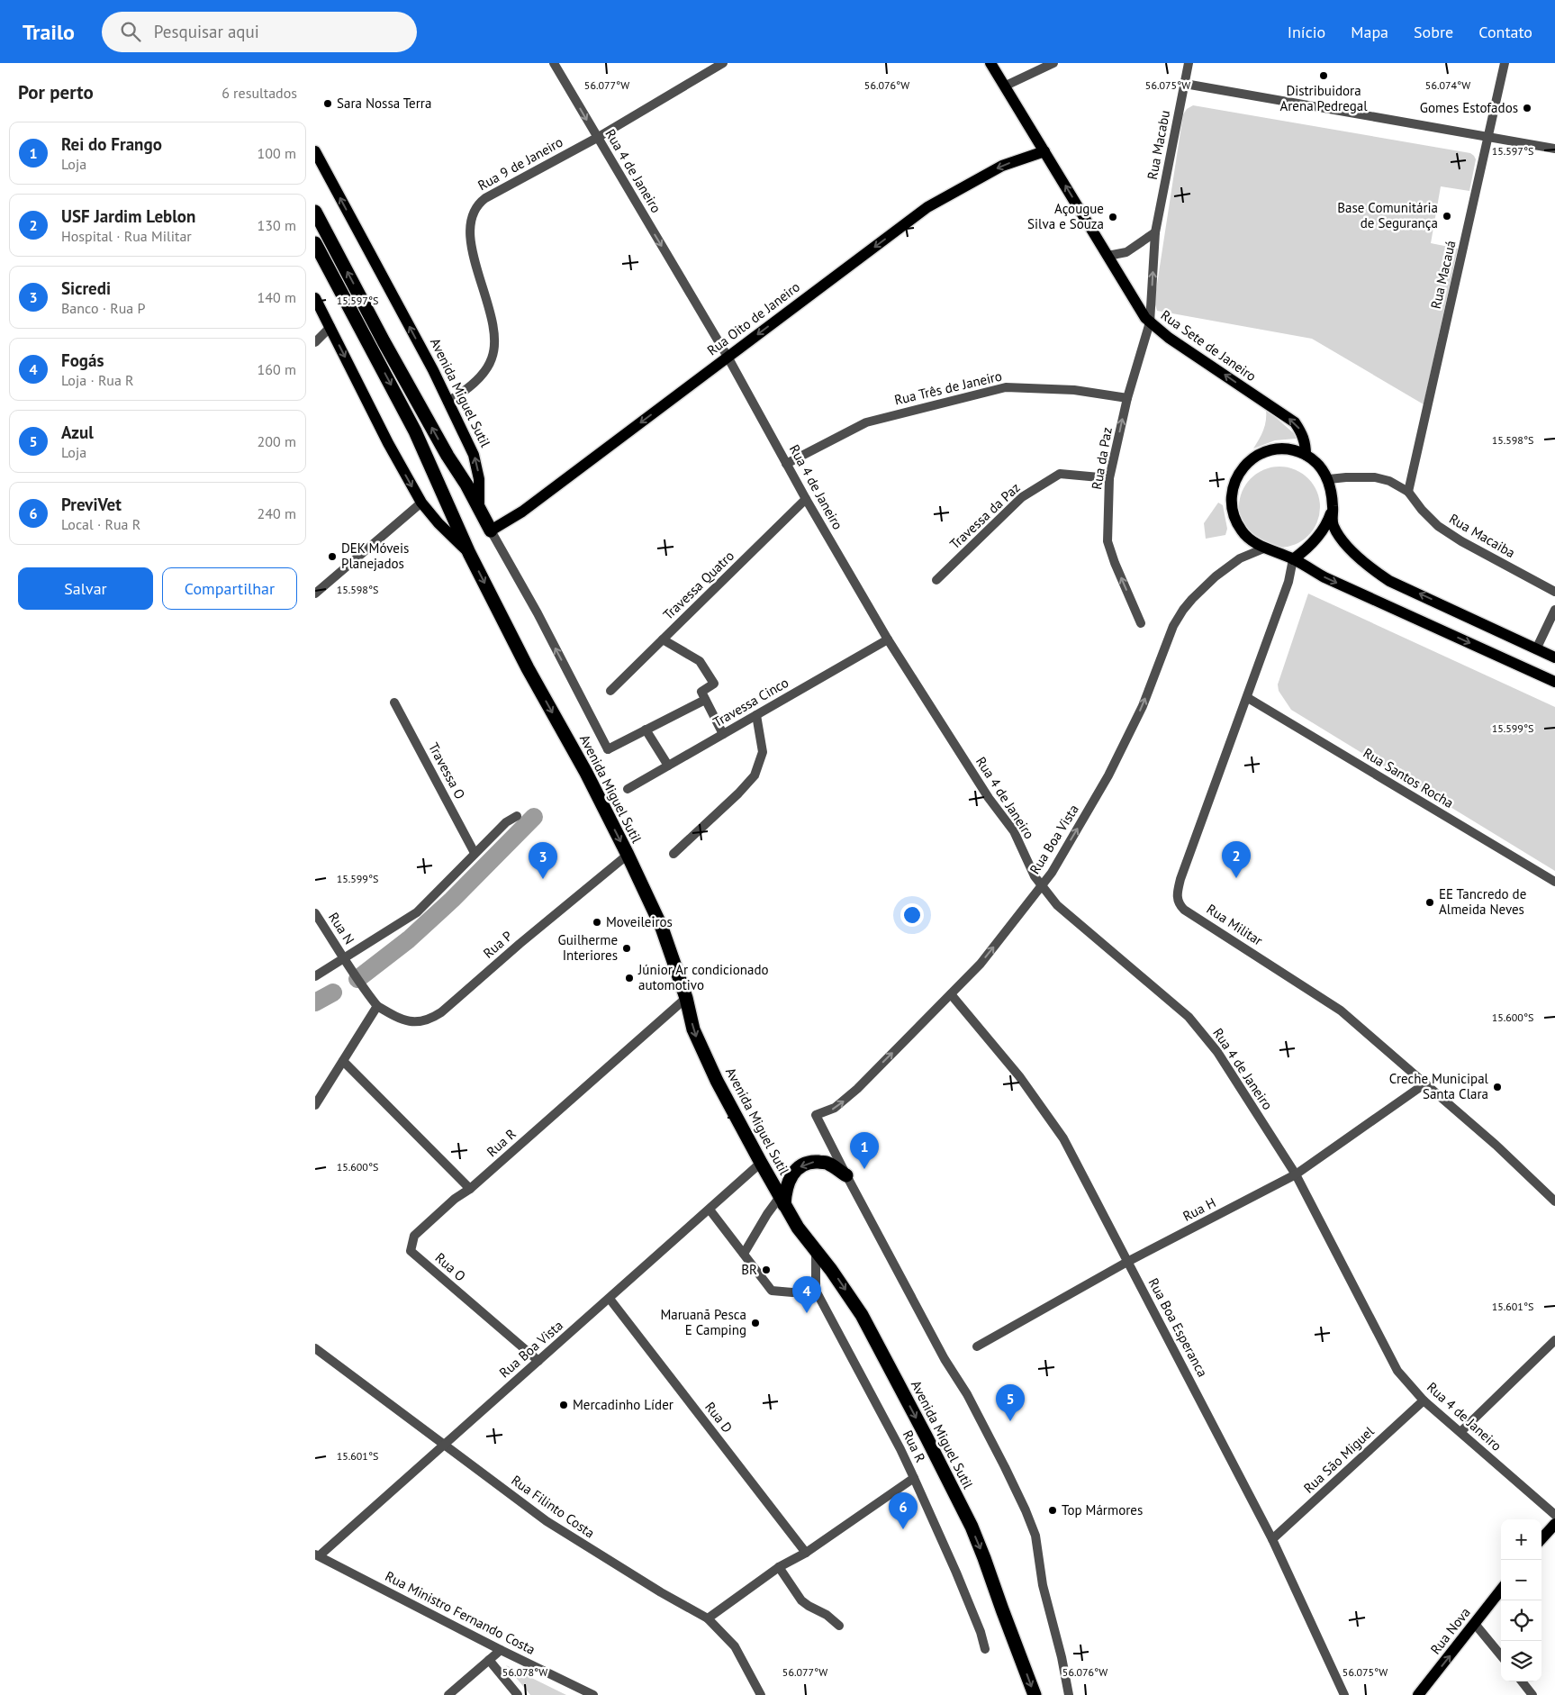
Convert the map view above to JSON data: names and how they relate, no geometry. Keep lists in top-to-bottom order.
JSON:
{
  "streets": {
    "highway": ["Avenida Miguel Sutil"],
    "main road": ["Rua Oito de Janeiro", "Rua Sete de Janeiro", "Rua Nova"],
    "street": [
      "Rua Macabu",
      "Rua 9 de Janeiro",
      "Rua 4 de Janeiro",
      "Rua Macauá",
      "Rua Três de Janeiro",
      "Rua da Paz",
      "Travessa da Paz",
      "Rua Macaiba",
      "Travessa Quatro",
      "Travessa Cinco",
      "Travessa O",
      "Rua Santos Rocha",
      "Rua Boa Vista",
      "Rua Militar",
      "Rua N",
      "Rua P",
      "Rua R",
      "Rua H",
      "Rua O",
      "Rua Boa Esperanca",
      "Rua D",
      "Rua São Miguel",
      "Rua Filinto Costa",
      "Rua Ministro Fernando Costa"
    ]
  },
  "crossings": [
    ["Rua Macabu", "Rua Sete de Janeiro"],
    ["Rua Macabu", "Rua da Paz"],
    ["Rua 9 de Janeiro", "Rua 4 de Janeiro"],
    ["Rua 9 de Janeiro", "Avenida Miguel Sutil"],
    ["Rua 4 de Janeiro", "Rua Oito de Janeiro"],
    ["Rua 4 de Janeiro", "Rua Três de Janeiro"],
    ["Rua 4 de Janeiro", "Travessa Quatro"],
    ["Rua 4 de Janeiro", "Travessa Cinco"],
    ["Rua 4 de Janeiro", "Rua Boa Vista"],
    ["Rua 4 de Janeiro", "Rua H"],
    ["Rua 4 de Janeiro", "Rua São Miguel"],
    ["Rua Macauá", "Rua Macaiba"],
    ["Rua Oito de Janeiro", "Rua Sete de Janeiro"],
    ["Rua Oito de Janeiro", "Avenida Miguel Sutil"],
    ["Rua Sete de Janeiro", "Rua da Paz"],
    ["Rua Sete de Janeiro", "Rua Macaiba"],
    ["Rua Sete de Janeiro", "Rua Boa Vista"],
    ["Rua Sete de Janeiro", "Rua Militar"],
    ["Rua Três de Janeiro", "Rua da Paz"],
    ["Avenida Miguel Sutil", "Rua Boa Vista"],
    ["Avenida Miguel Sutil", "Rua P"],
    ["Avenida Miguel Sutil", "Rua R"],
    ["Rua da Paz", "Travessa da Paz"],
    ["Rua Macaiba", "Rua Boa Vista"],
    ["Rua Macaiba", "Rua Militar"],
    ["Rua Santos Rocha", "Rua Militar"],
    ["Rua Boa Vista", "Rua Militar"],
    ["Rua Boa Vista", "Rua O"],
    ["Rua Boa Vista", "Rua Boa Esperanca"],
    ["Rua Boa Vista", "Rua D"],
    ["Rua Boa Vista", "Rua Filinto Costa"],
    ["Rua Boa Vista", "Rua Ministro Fernando Costa"],
    ["Rua Militar", "Rua H"],
    ["Rua N", "Rua P"],
    ["Rua R", "Rua O"],
    ["Rua R", "Rua D"],
    ["Rua R", "Rua Filinto Costa"],
    ["Rua H", "Rua Boa Esperanca"],
    ["Rua Boa Esperanca", "Rua São Miguel"]
  ],
  "one_way": [
    "Rua Oito de Janeiro",
    "Rua Sete de Janeiro",
    "Rua da Paz",
    "Rua Boa Vista",
    "Rua Nova"
  ],
  "places": [
    "Distribuidora Arena Pedregal",
    "Sara Nossa Terra",
    "Gomes Estofados",
    "Base Comunitária de Segurança",
    "Açougue Silva e Souza",
    "DEK Móveis Planejados",
    "EE Tancredo de Almeida Neves",
    "Moveileiros",
    "Guilherme Interiores",
    "Júnior Ar condicionado automotivo",
    "Creche Municipal Santa Clara",
    "BR",
    "Maruanã Pesca E Camping",
    "Mercadinho Líder",
    "Top Mármores"
  ],
  "page": {
    "header": "Trailo",
    "search": "Pesquisar aqui",
    "nav": [
      "Início",
      "Mapa",
      "Sobre",
      "Contato"
    ],
    "heading": ["Por perto", "6 resultados"],
    "list": [
      {
        "mark": "1",
        "name": "Rei do Frango",
        "note": "Loja",
        "value": "100 m"
      },
      {
        "mark": "2",
        "name": "USF Jardim Leblon",
        "note": "Hospital · Rua Militar",
        "value": "130 m"
      },
      {
        "mark": "3",
        "name": "Sicredi",
        "note": "Banco · Rua P",
        "value": "140 m"
      },
      {
        "mark": "4",
        "name": "Fogás",
        "note": "Loja · Rua R",
        "value": "160 m"
      },
      {
        "mark": "5",
        "name": "Azul",
        "note": "Loja",
        "value": "200 m"
      },
      {
        "mark": "6",
        "name": "PreviVet",
        "note": "Local · Rua R",
        "value": "240 m"
      }
    ],
    "buttons": ["Salvar", "Compartilhar"],
    "pins": [
      "2",
      "3",
      "1",
      "4",
      "5",
      "6"
    ],
    "map_buttons": ["+", "−"]
  },
  "coordinates": [
    "56.077°W",
    "56.076°W",
    "56.075°W",
    "56.074°W",
    "15.597°S",
    "15.598°S",
    "15.599°S",
    "15.600°S",
    "15.601°S",
    "56.078°W"
  ]
}
